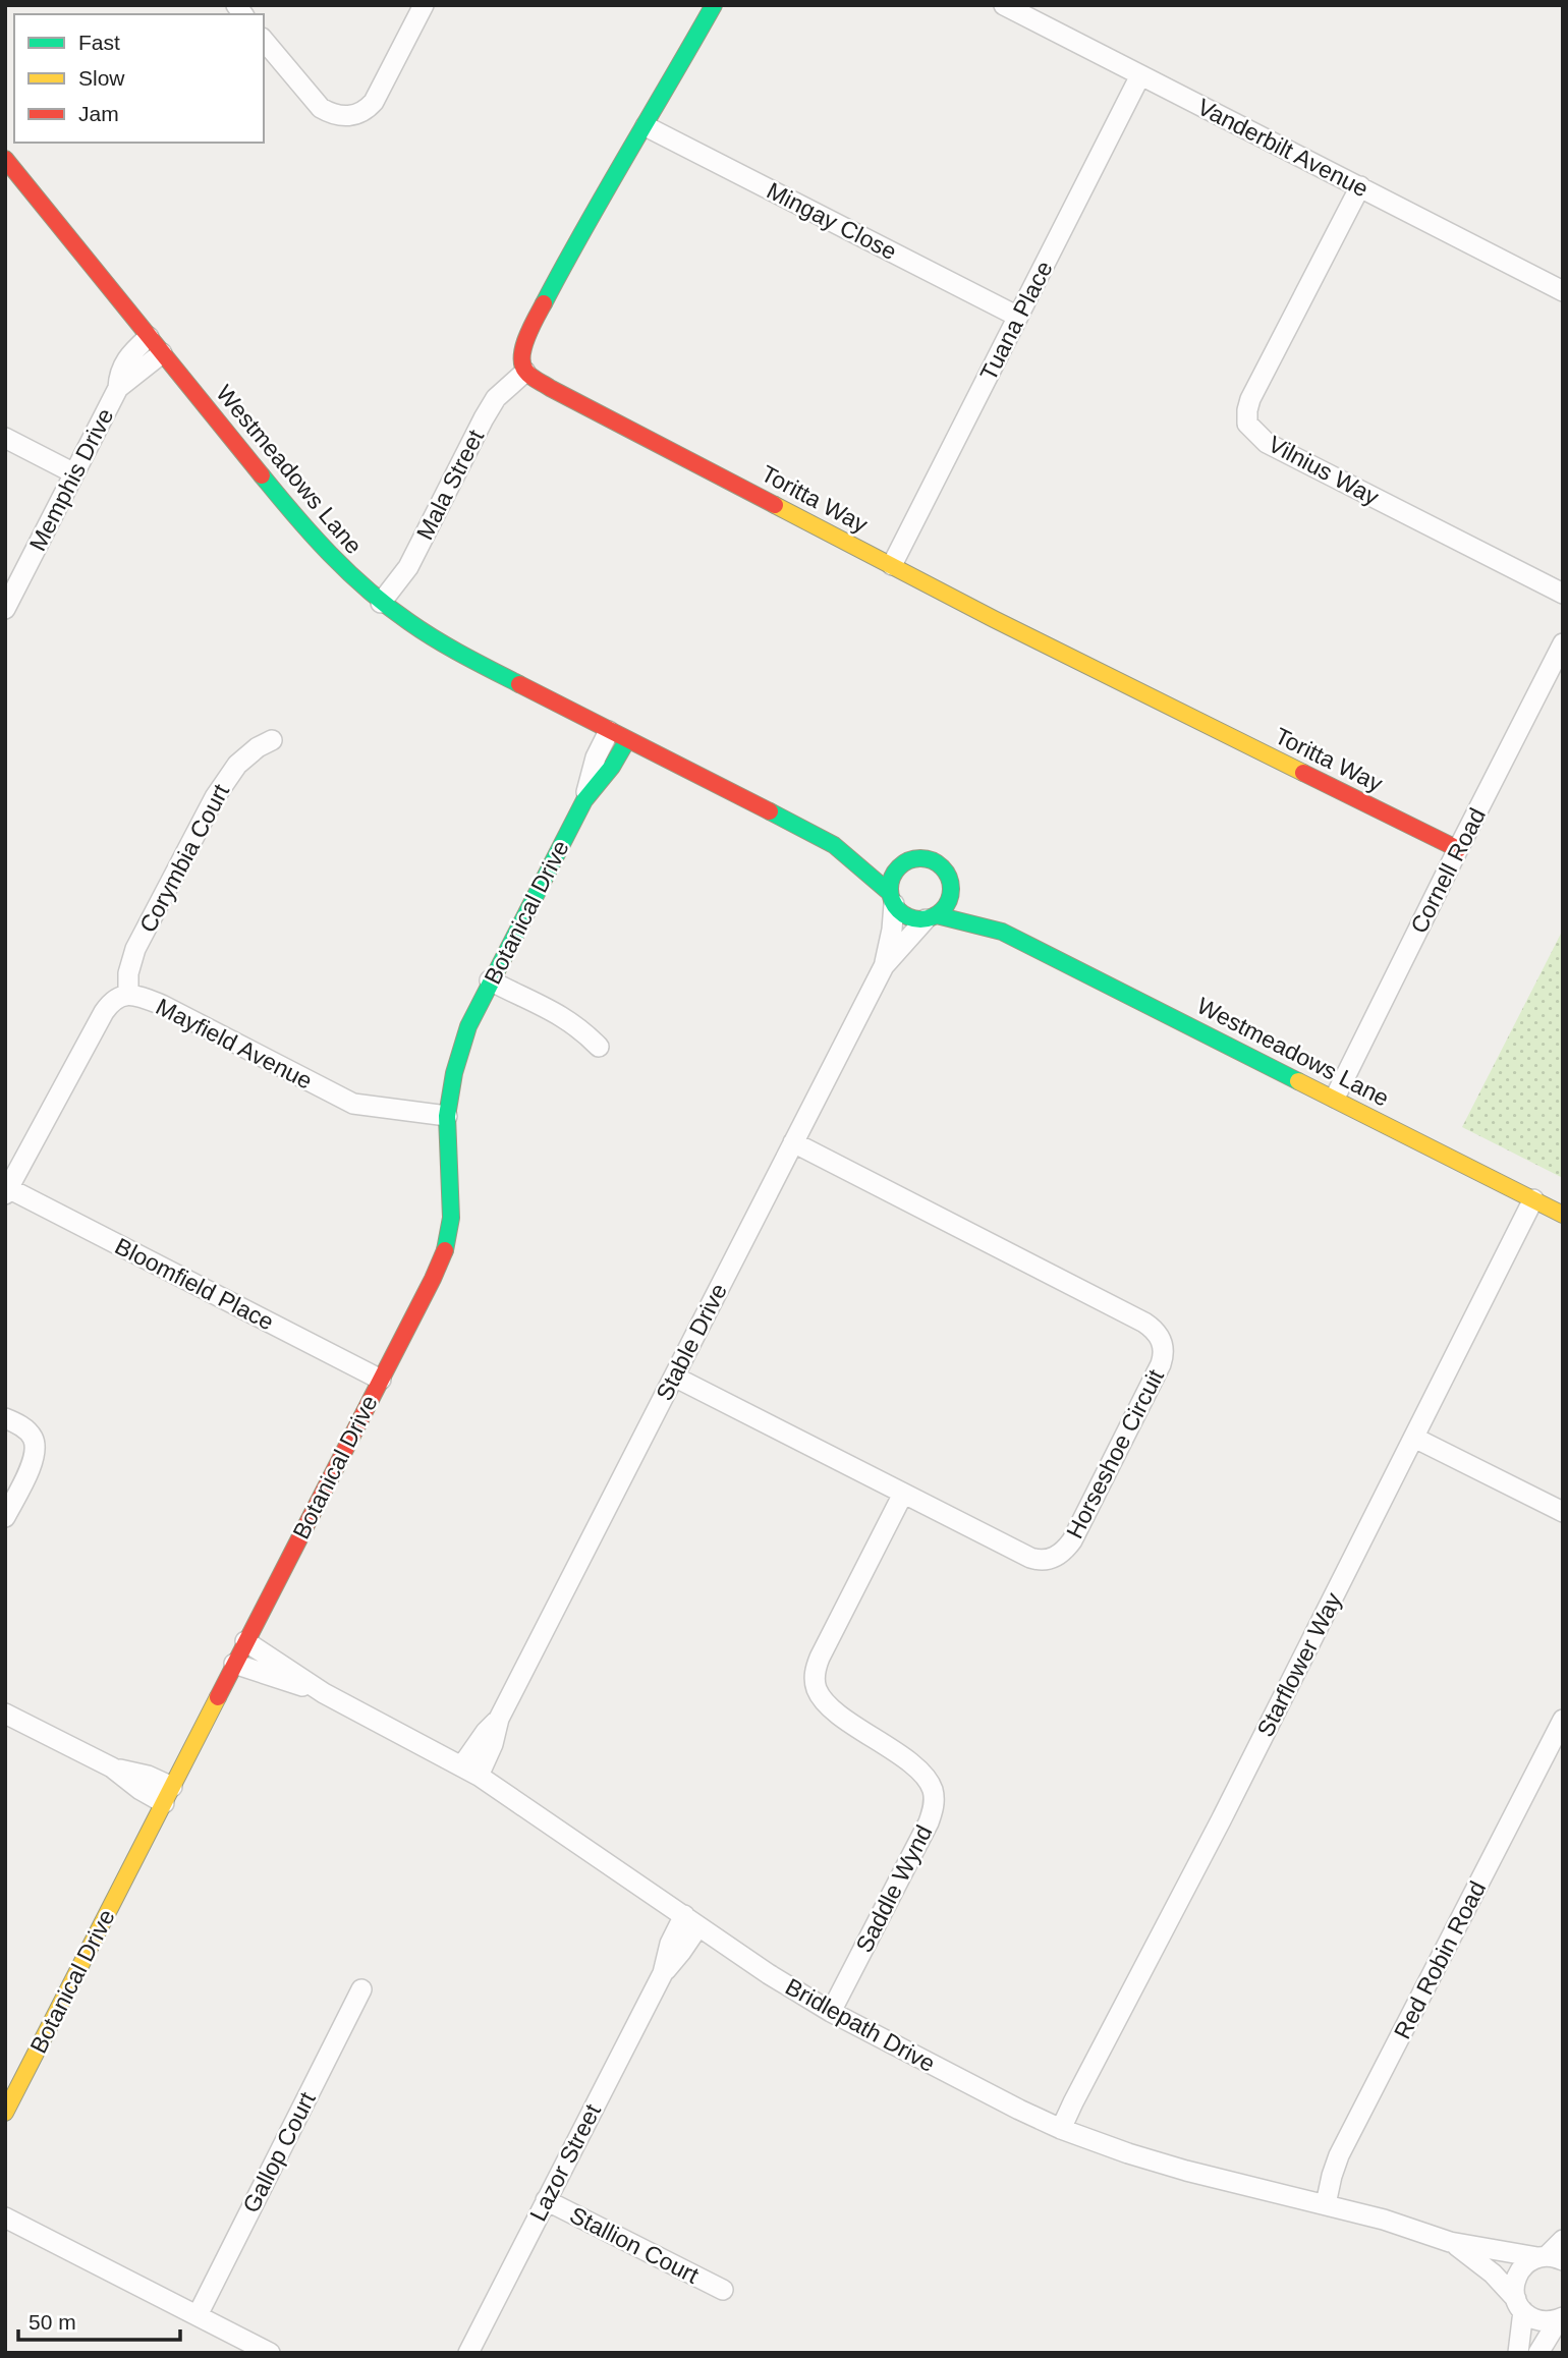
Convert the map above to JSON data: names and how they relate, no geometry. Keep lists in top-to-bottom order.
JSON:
{
  "streets": {
    "street": [
      "Vanderbilt Avenue",
      "Mingay Close",
      "Tuana Place",
      "Westmeadows Lane",
      "Vilnius Way",
      "Memphis Drive",
      "Mala Street",
      "Toritta Way",
      "Corymbia Court",
      "Cornell Road",
      "Botanical Drive",
      "Mayfield Avenue",
      "Bloomfield Place",
      "Stable Drive",
      "Horseshoe Circuit",
      "Starflower Way",
      "Saddle Wynd",
      "Red Robin Road",
      "Bridlepath Drive",
      "Gallop Court",
      "Lazor Street",
      "Stallion Court"
    ]
  },
  "crossings": [
    ["Vanderbilt Avenue", "Tuana Place"],
    ["Vanderbilt Avenue", "Vilnius Way"],
    ["Mingay Close", "Tuana Place"],
    ["Tuana Place", "Toritta Way"],
    ["Westmeadows Lane", "Memphis Drive"],
    ["Westmeadows Lane", "Mala Street"],
    ["Westmeadows Lane", "Cornell Road"],
    ["Westmeadows Lane", "Botanical Drive"],
    ["Westmeadows Lane", "Stable Drive"],
    ["Westmeadows Lane", "Starflower Way"],
    ["Mala Street", "Toritta Way"],
    ["Toritta Way", "Cornell Road"],
    ["Corymbia Court", "Mayfield Avenue"],
    ["Botanical Drive", "Mayfield Avenue"],
    ["Botanical Drive", "Bloomfield Place"],
    ["Botanical Drive", "Bridlepath Drive"],
    ["Mayfield Avenue", "Bloomfield Place"],
    ["Stable Drive", "Horseshoe Circuit"],
    ["Stable Drive", "Bridlepath Drive"],
    ["Horseshoe Circuit", "Saddle Wynd"],
    ["Starflower Way", "Bridlepath Drive"],
    ["Saddle Wynd", "Bridlepath Drive"],
    ["Red Robin Road", "Bridlepath Drive"],
    ["Bridlepath Drive", "Lazor Street"],
    ["Lazor Street", "Stallion Court"]
  ],
  "legend": ["Fast", "Slow", "Jam"],
  "scale_bar": "50 m"
}
